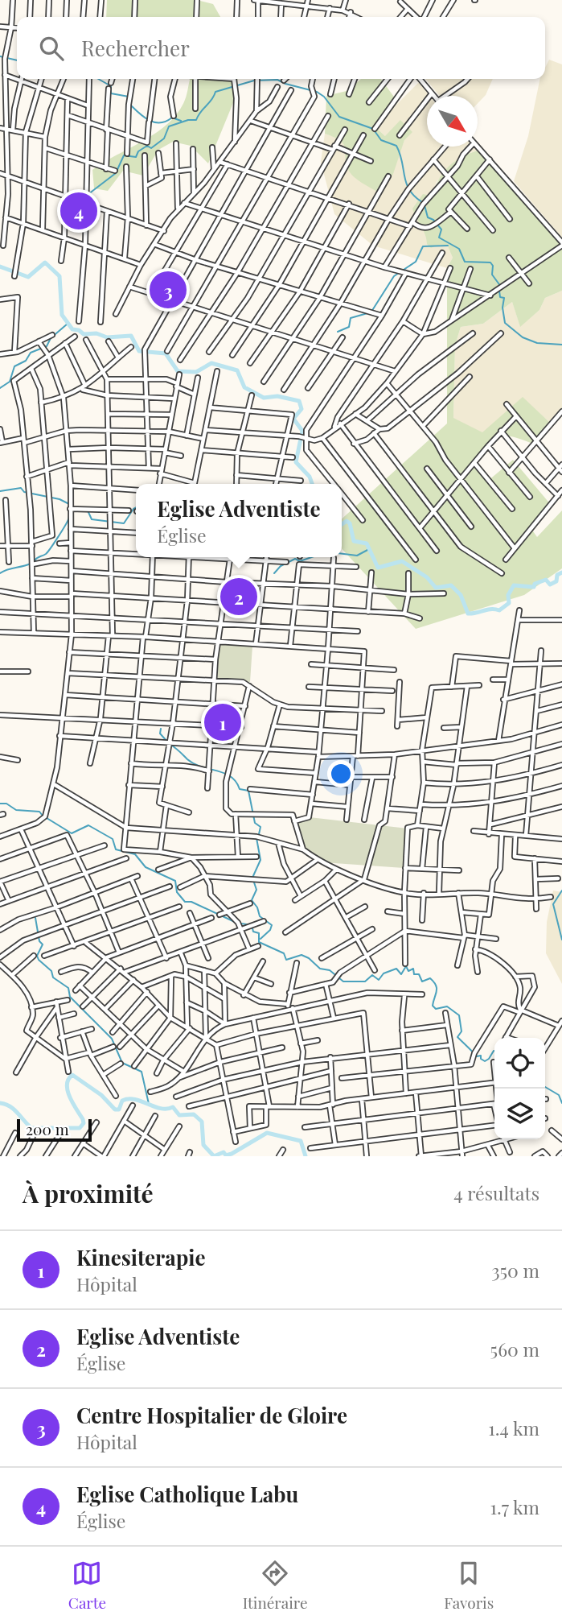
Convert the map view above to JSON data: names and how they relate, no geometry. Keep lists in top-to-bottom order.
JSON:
{
  "scale_bar": "200 m",
  "north": "bottom right",
  "page": {
    "search": "Rechercher",
    "pins": [
      "4",
      "3",
      "2",
      "1"
    ],
    "popup": ["Eglise Adventiste", "Église"],
    "scale": "200 m",
    "heading": ["À proximité", "4 résultats"],
    "list": [
      {
        "mark": "1",
        "name": "Kinesiterapie",
        "note": "Hôpital",
        "value": "350 m"
      },
      {
        "mark": "2",
        "name": "Eglise Adventiste",
        "note": "Église",
        "value": "560 m"
      },
      {
        "mark": "3",
        "name": "Centre Hospitalier de Gloire",
        "note": "Hôpital",
        "value": "1.4 km"
      },
      {
        "mark": "4",
        "name": "Eglise Catholique Labu",
        "note": "Église",
        "value": "1.7 km"
      }
    ],
    "nav": ["Carte", "Itinéraire", "Favoris"]
  }
}
